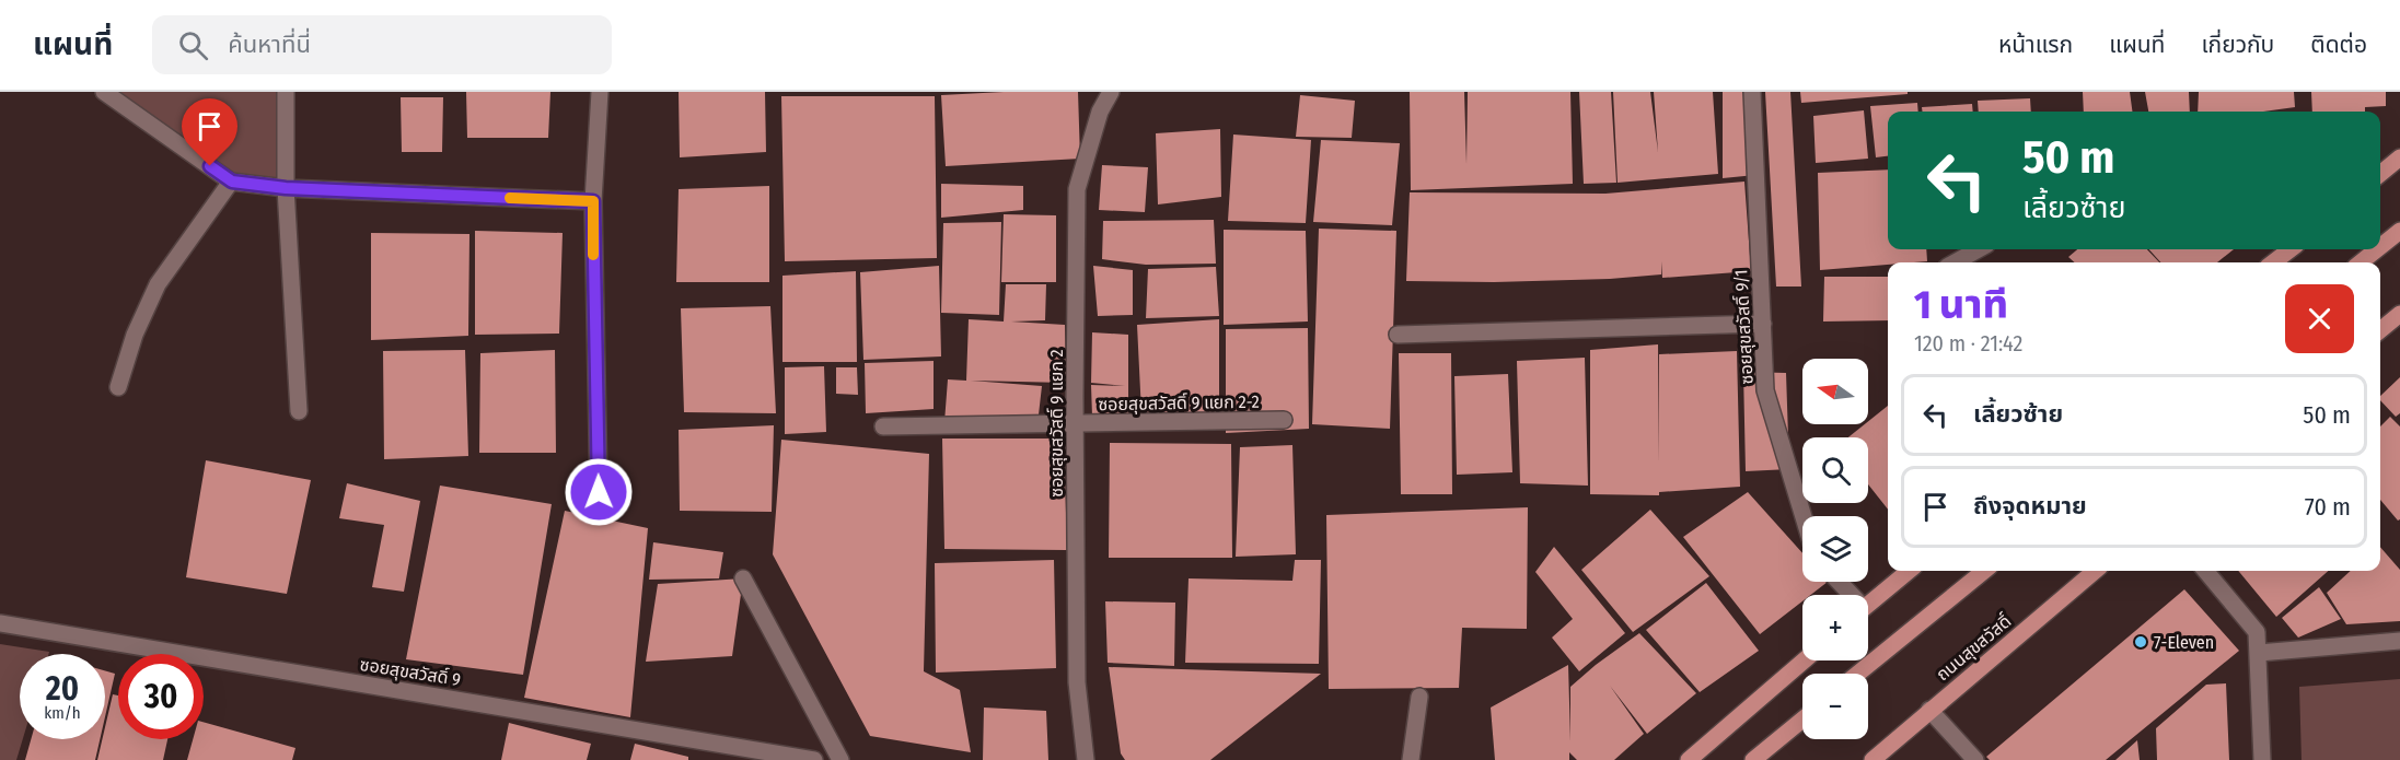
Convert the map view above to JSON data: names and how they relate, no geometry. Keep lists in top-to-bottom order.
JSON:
{
  "streets": {
    "main road": ["ถนนสุขสวัสดิ์"],
    "street": [
      "ซอยสุขสวัสดิ์ 9/1",
      "ซอยสุขสวัสดิ์ 9 แยก 2-2",
      "ซอยสุขสวัสดิ์ 9 แยก 2",
      "ซอยสุขสวัสดิ์ 9"
    ]
  },
  "crossings": [
    ["ซอยสุขสวัสดิ์ 9 แยก 2-2", "ซอยสุขสวัสดิ์ 9 แยก 2"]
  ],
  "places": ["7-Eleven"],
  "north": "left",
  "page": {
    "header": "แผนที่",
    "search": "ค้นหาที่นี่",
    "nav": [
      "หน้าแรก",
      "แผนที่",
      "เกี่ยวกับ",
      "ติดต่อ"
    ],
    "turn": ["50 m", "เลี้ยวซ้าย"],
    "heading": ["1 นาที", "120 m · 21:42"],
    "map_buttons": ["+", "−"],
    "list": [
      {
        "name": "เลี้ยวซ้าย",
        "value": "50 m"
      },
      {
        "name": "ถึงจุดหมาย",
        "value": "70 m"
      }
    ],
    "speed": "20 km/h",
    "limit": "30"
  }
}
